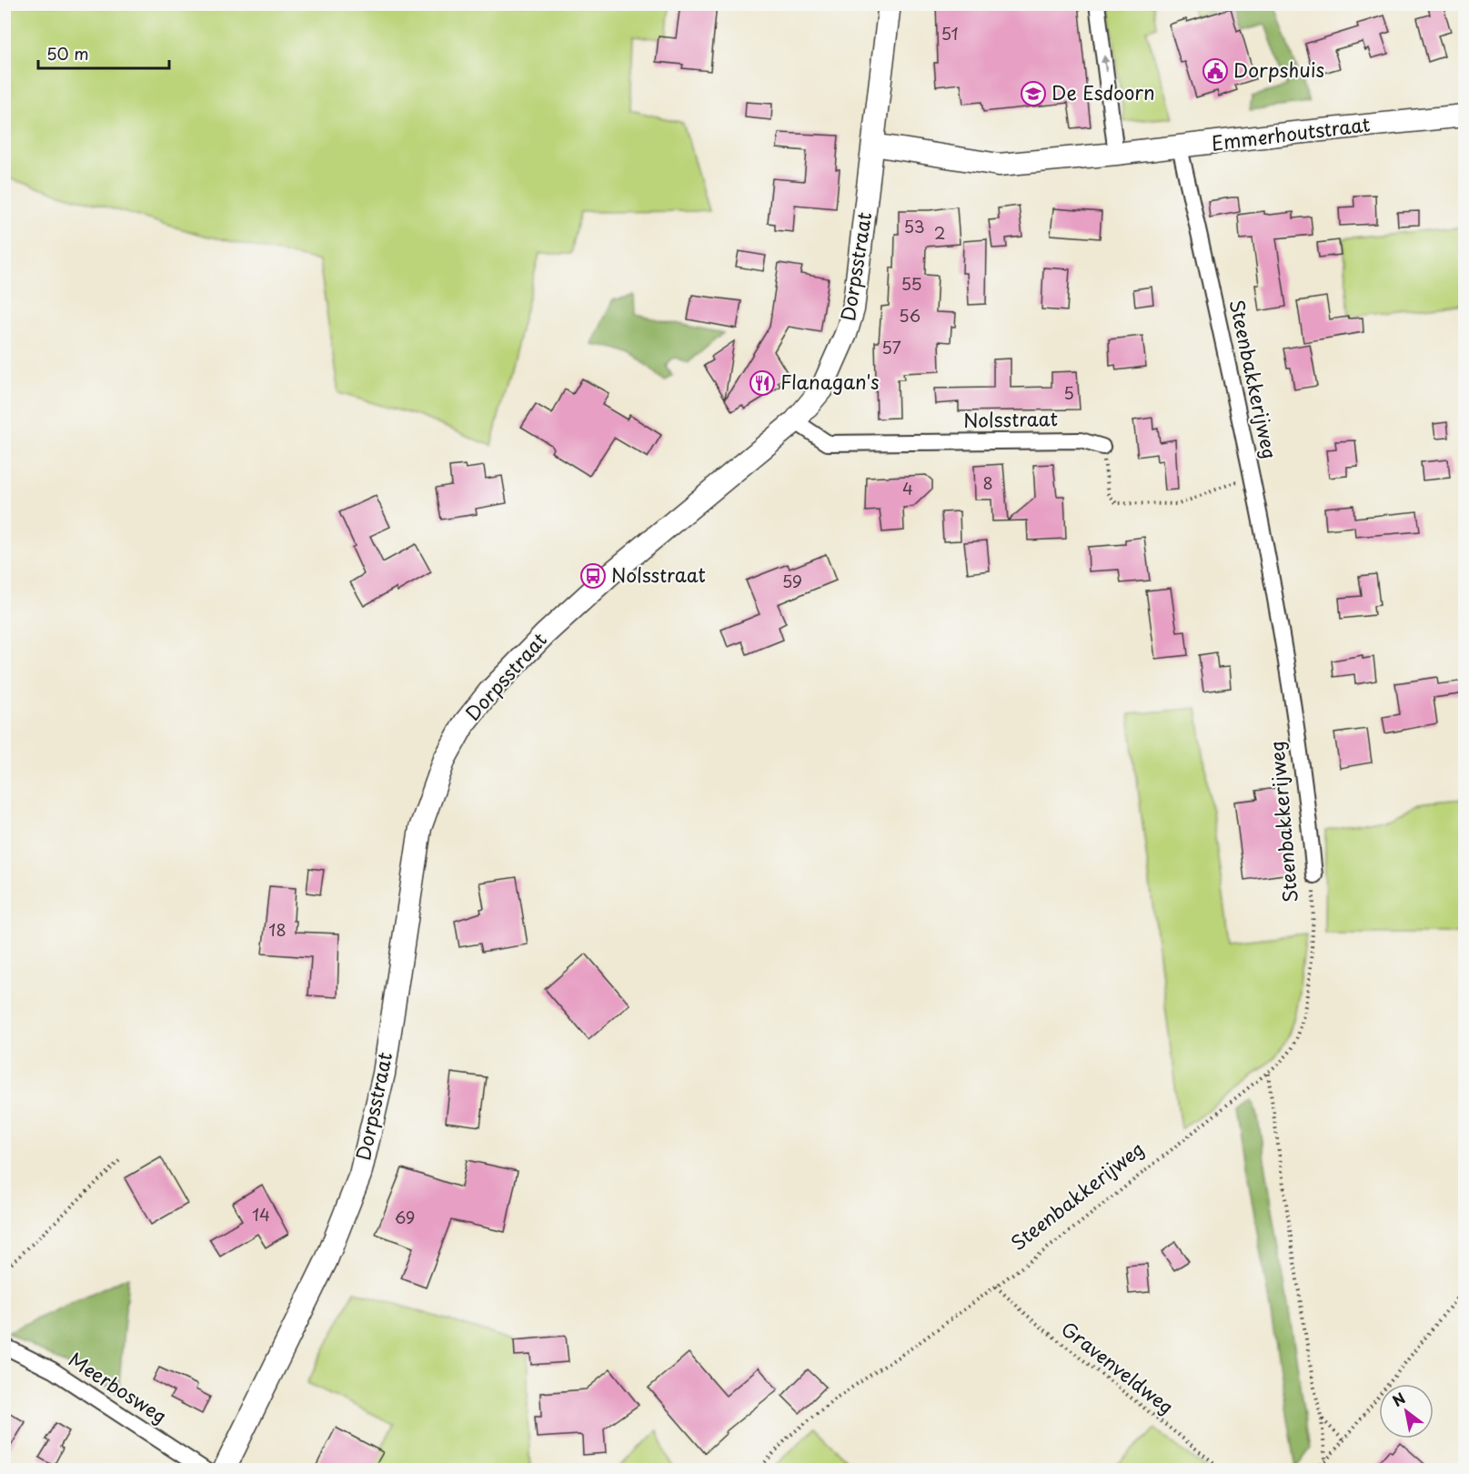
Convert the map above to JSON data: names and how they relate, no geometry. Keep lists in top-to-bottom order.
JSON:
{
  "streets": {
    "main road": ["Emmerhoutstraat", "Dorpsstraat"],
    "street": ["Steenbakkerijweg", "Nolsstraat", "Meerbosweg"],
    "path": ["Gravenveldweg"]
  },
  "crossings": [
    ["Emmerhoutstraat", "Dorpsstraat"],
    ["Emmerhoutstraat", "Steenbakkerijweg"],
    ["Dorpsstraat", "Nolsstraat"],
    ["Steenbakkerijweg", "Gravenveldweg"]
  ],
  "places": {
    "public building": ["Dorpshuis"],
    "school or university": ["De Esdoorn"],
    "restaurant": ["Flanagan's"],
    "bus stop": ["Nolsstraat"]
  },
  "house_numbers": [
    "51",
    "53",
    "2",
    "55",
    "56",
    "57",
    "5",
    "8",
    "4",
    "59",
    "18",
    "14",
    "69"
  ],
  "scale_bar": "50 m",
  "north": "top left"
}
